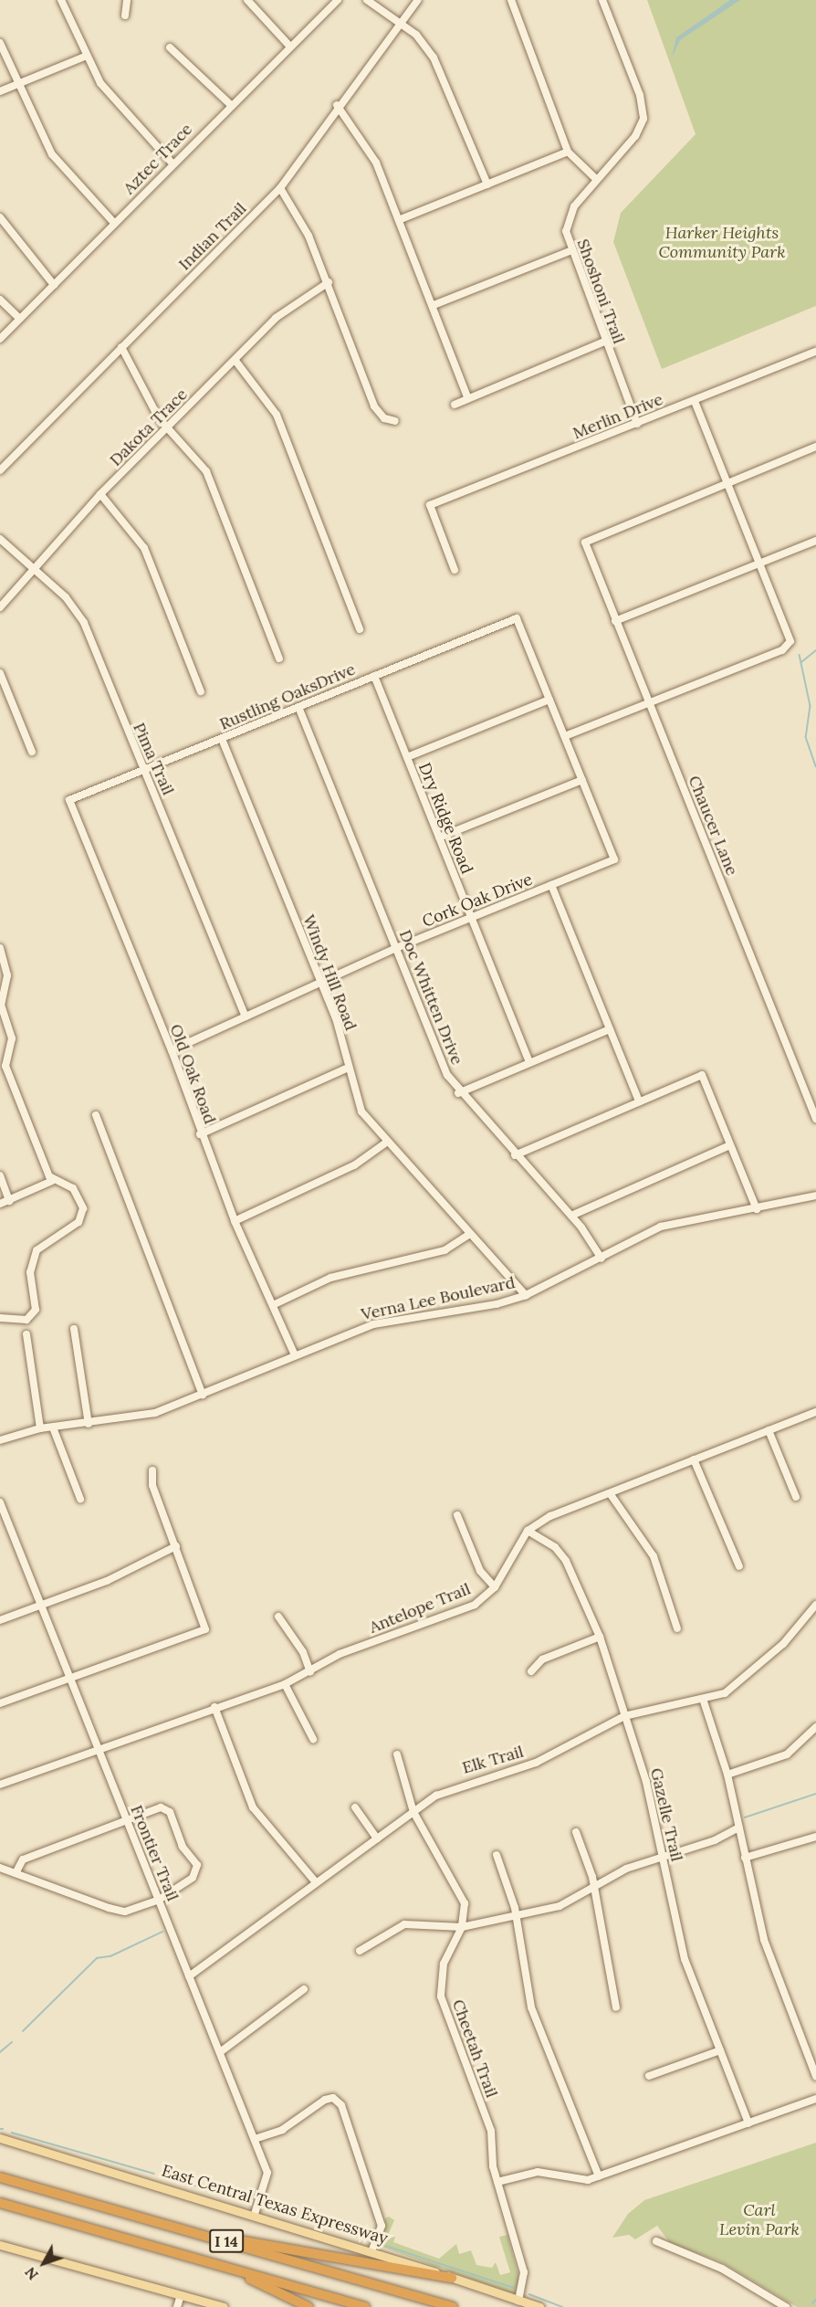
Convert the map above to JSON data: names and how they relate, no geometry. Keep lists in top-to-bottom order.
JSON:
{
  "streets": {
    "highway": ["I 14"],
    "main road": ["East Central Texas Expressway"],
    "street": [
      "Aztec Trace",
      "Indian Trail",
      "Shoshoni Trail",
      "Merlin Drive",
      "Dakota Trace",
      "Rustling OaksDrive",
      "Pima Trail",
      "Dry Ridge Road",
      "Chaucer Lane",
      "Cork Oak Drive",
      "Windy Hill Road",
      "Doc Whitten Drive",
      "Old Oak Road",
      "Verna Lee Boulevard",
      "Antelope Trail",
      "Elk Trail",
      "Gazelle Trail",
      "Frontier Trail",
      "Cheetah Trail"
    ]
  },
  "crossings": [
    ["Shoshoni Trail", "Merlin Drive"],
    ["Dakota Trace", "Pima Trail"],
    ["Rustling OaksDrive", "Pima Trail"],
    ["Rustling OaksDrive", "Dry Ridge Road"],
    ["Rustling OaksDrive", "Windy Hill Road"],
    ["Rustling OaksDrive", "Doc Whitten Drive"],
    ["Rustling OaksDrive", "Old Oak Road"],
    ["Pima Trail", "Cork Oak Drive"],
    ["Dry Ridge Road", "Cork Oak Drive"],
    ["Cork Oak Drive", "Windy Hill Road"],
    ["Cork Oak Drive", "Doc Whitten Drive"],
    ["Cork Oak Drive", "Old Oak Road"],
    ["Windy Hill Road", "Verna Lee Boulevard"],
    ["Doc Whitten Drive", "Verna Lee Boulevard"],
    ["Old Oak Road", "Verna Lee Boulevard"],
    ["Antelope Trail", "Gazelle Trail"],
    ["Antelope Trail", "Frontier Trail"],
    ["Elk Trail", "Gazelle Trail"],
    ["Elk Trail", "Frontier Trail"],
    ["Elk Trail", "Cheetah Trail"],
    ["Frontier Trail", "East Central Texas Expressway"],
    ["Cheetah Trail", "East Central Texas Expressway"]
  ],
  "parks": ["Harker Heights Community Park", "Carl Levin Park"],
  "north": "bottom left"
}
